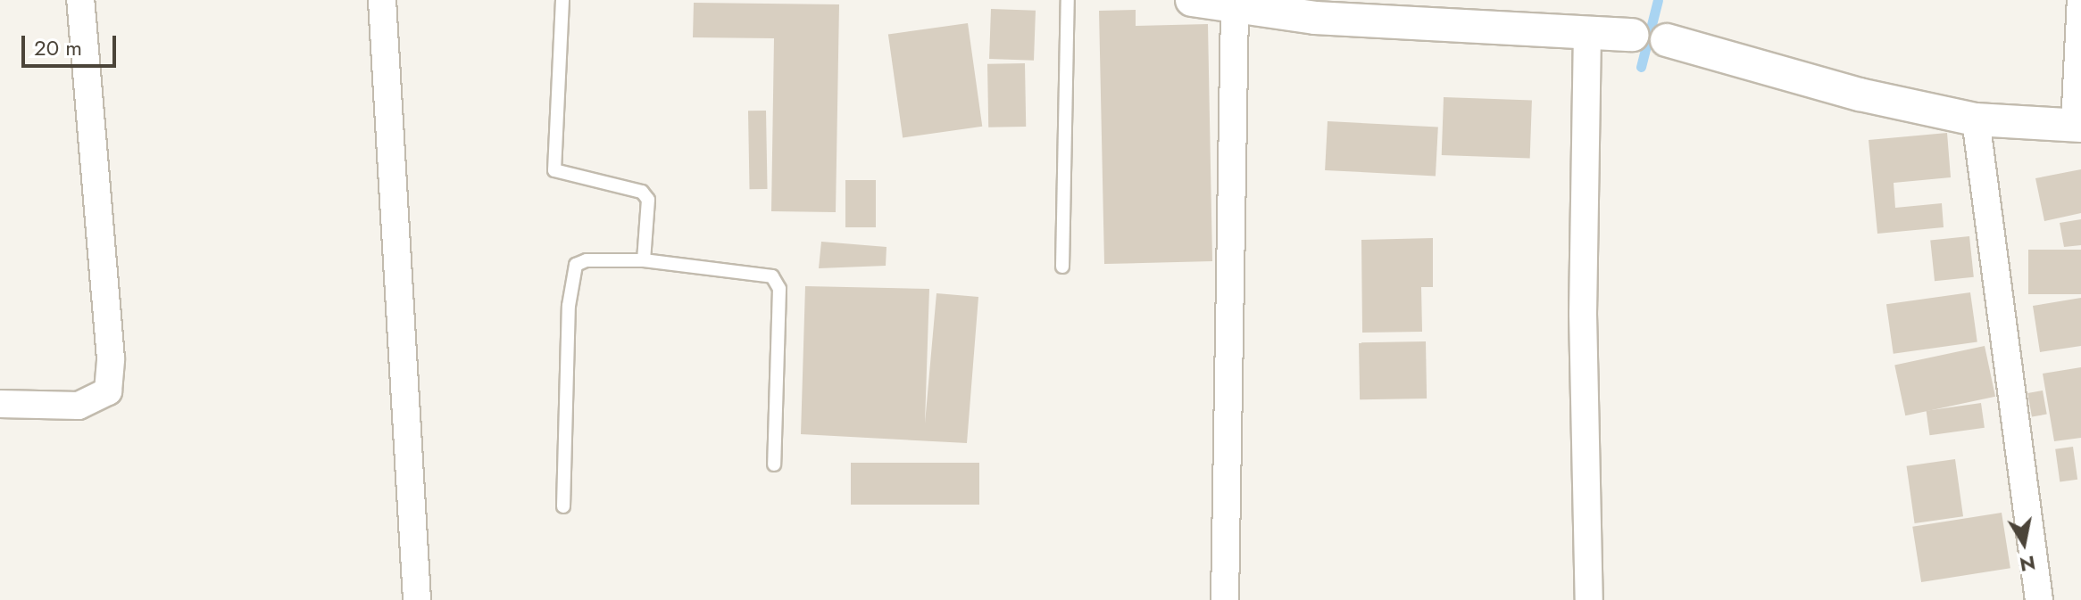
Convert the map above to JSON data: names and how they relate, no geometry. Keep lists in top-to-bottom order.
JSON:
{
  "scale_bar": "20 m",
  "north": "bottom"
}
